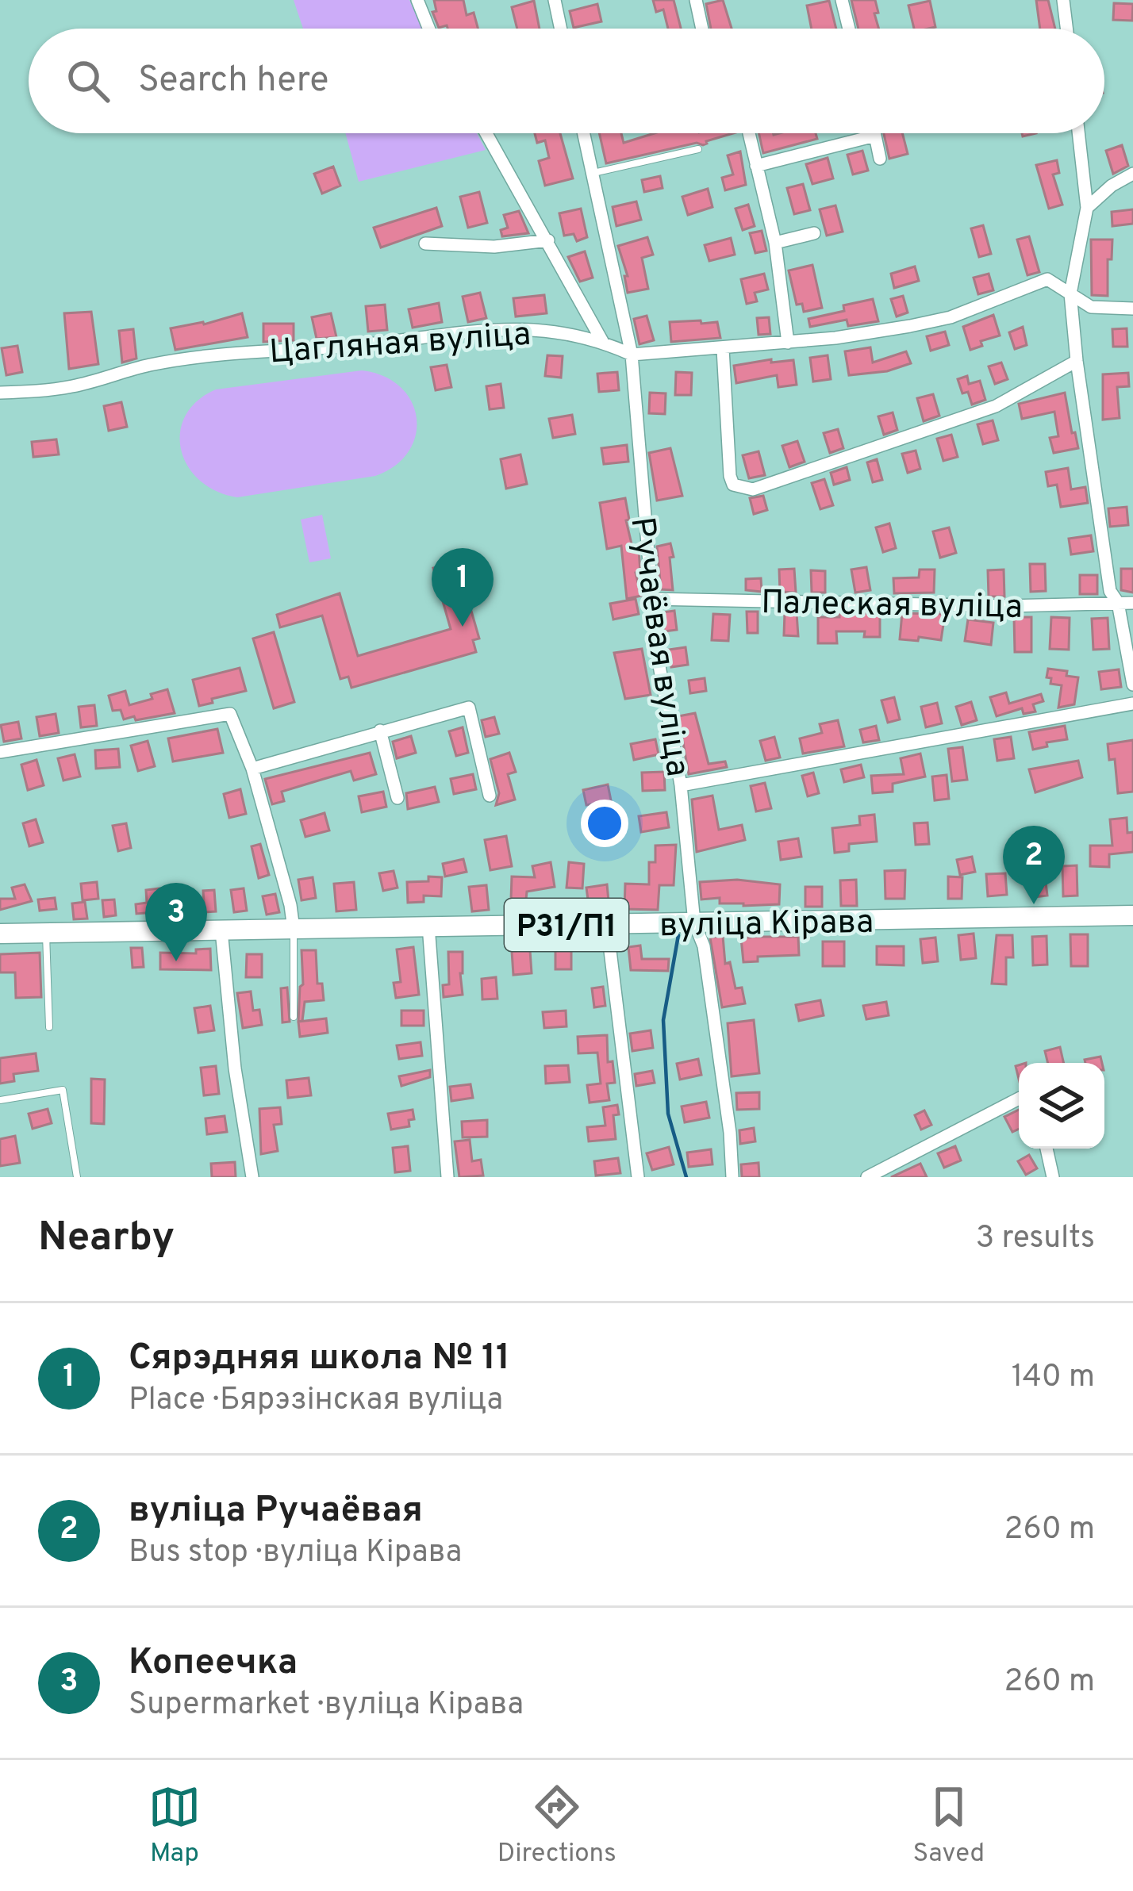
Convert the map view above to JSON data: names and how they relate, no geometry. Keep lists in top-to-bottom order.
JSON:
{
  "streets": {
    "main road": ["вуліца Кірава", "Р31/П1"],
    "street": ["Цагляная вуліца", "Палеская вуліца", "Ручаёвая вуліца"]
  },
  "crossings": [
    ["Цагляная вуліца", "Ручаёвая вуліца"],
    ["Палеская вуліца", "Ручаёвая вуліца"],
    ["Ручаёвая вуліца", "вуліца Кірава"]
  ],
  "page": {
    "search": "Search here",
    "pins": ["1", "2", "3"],
    "heading": ["Nearby", "3 results"],
    "list": [
      {
        "mark": "1",
        "name": "Сярэдняя школа № 11",
        "note": "Place · Бярэзінская вуліца",
        "value": "140 m"
      },
      {
        "mark": "2",
        "name": "вуліца Ручаёвая",
        "note": "Bus stop · вуліца Кірава",
        "value": "260 m"
      },
      {
        "mark": "3",
        "name": "Копеечка",
        "note": "Supermarket · вуліца Кірава",
        "value": "260 m"
      }
    ],
    "nav": ["Map", "Directions", "Saved"]
  }
}
